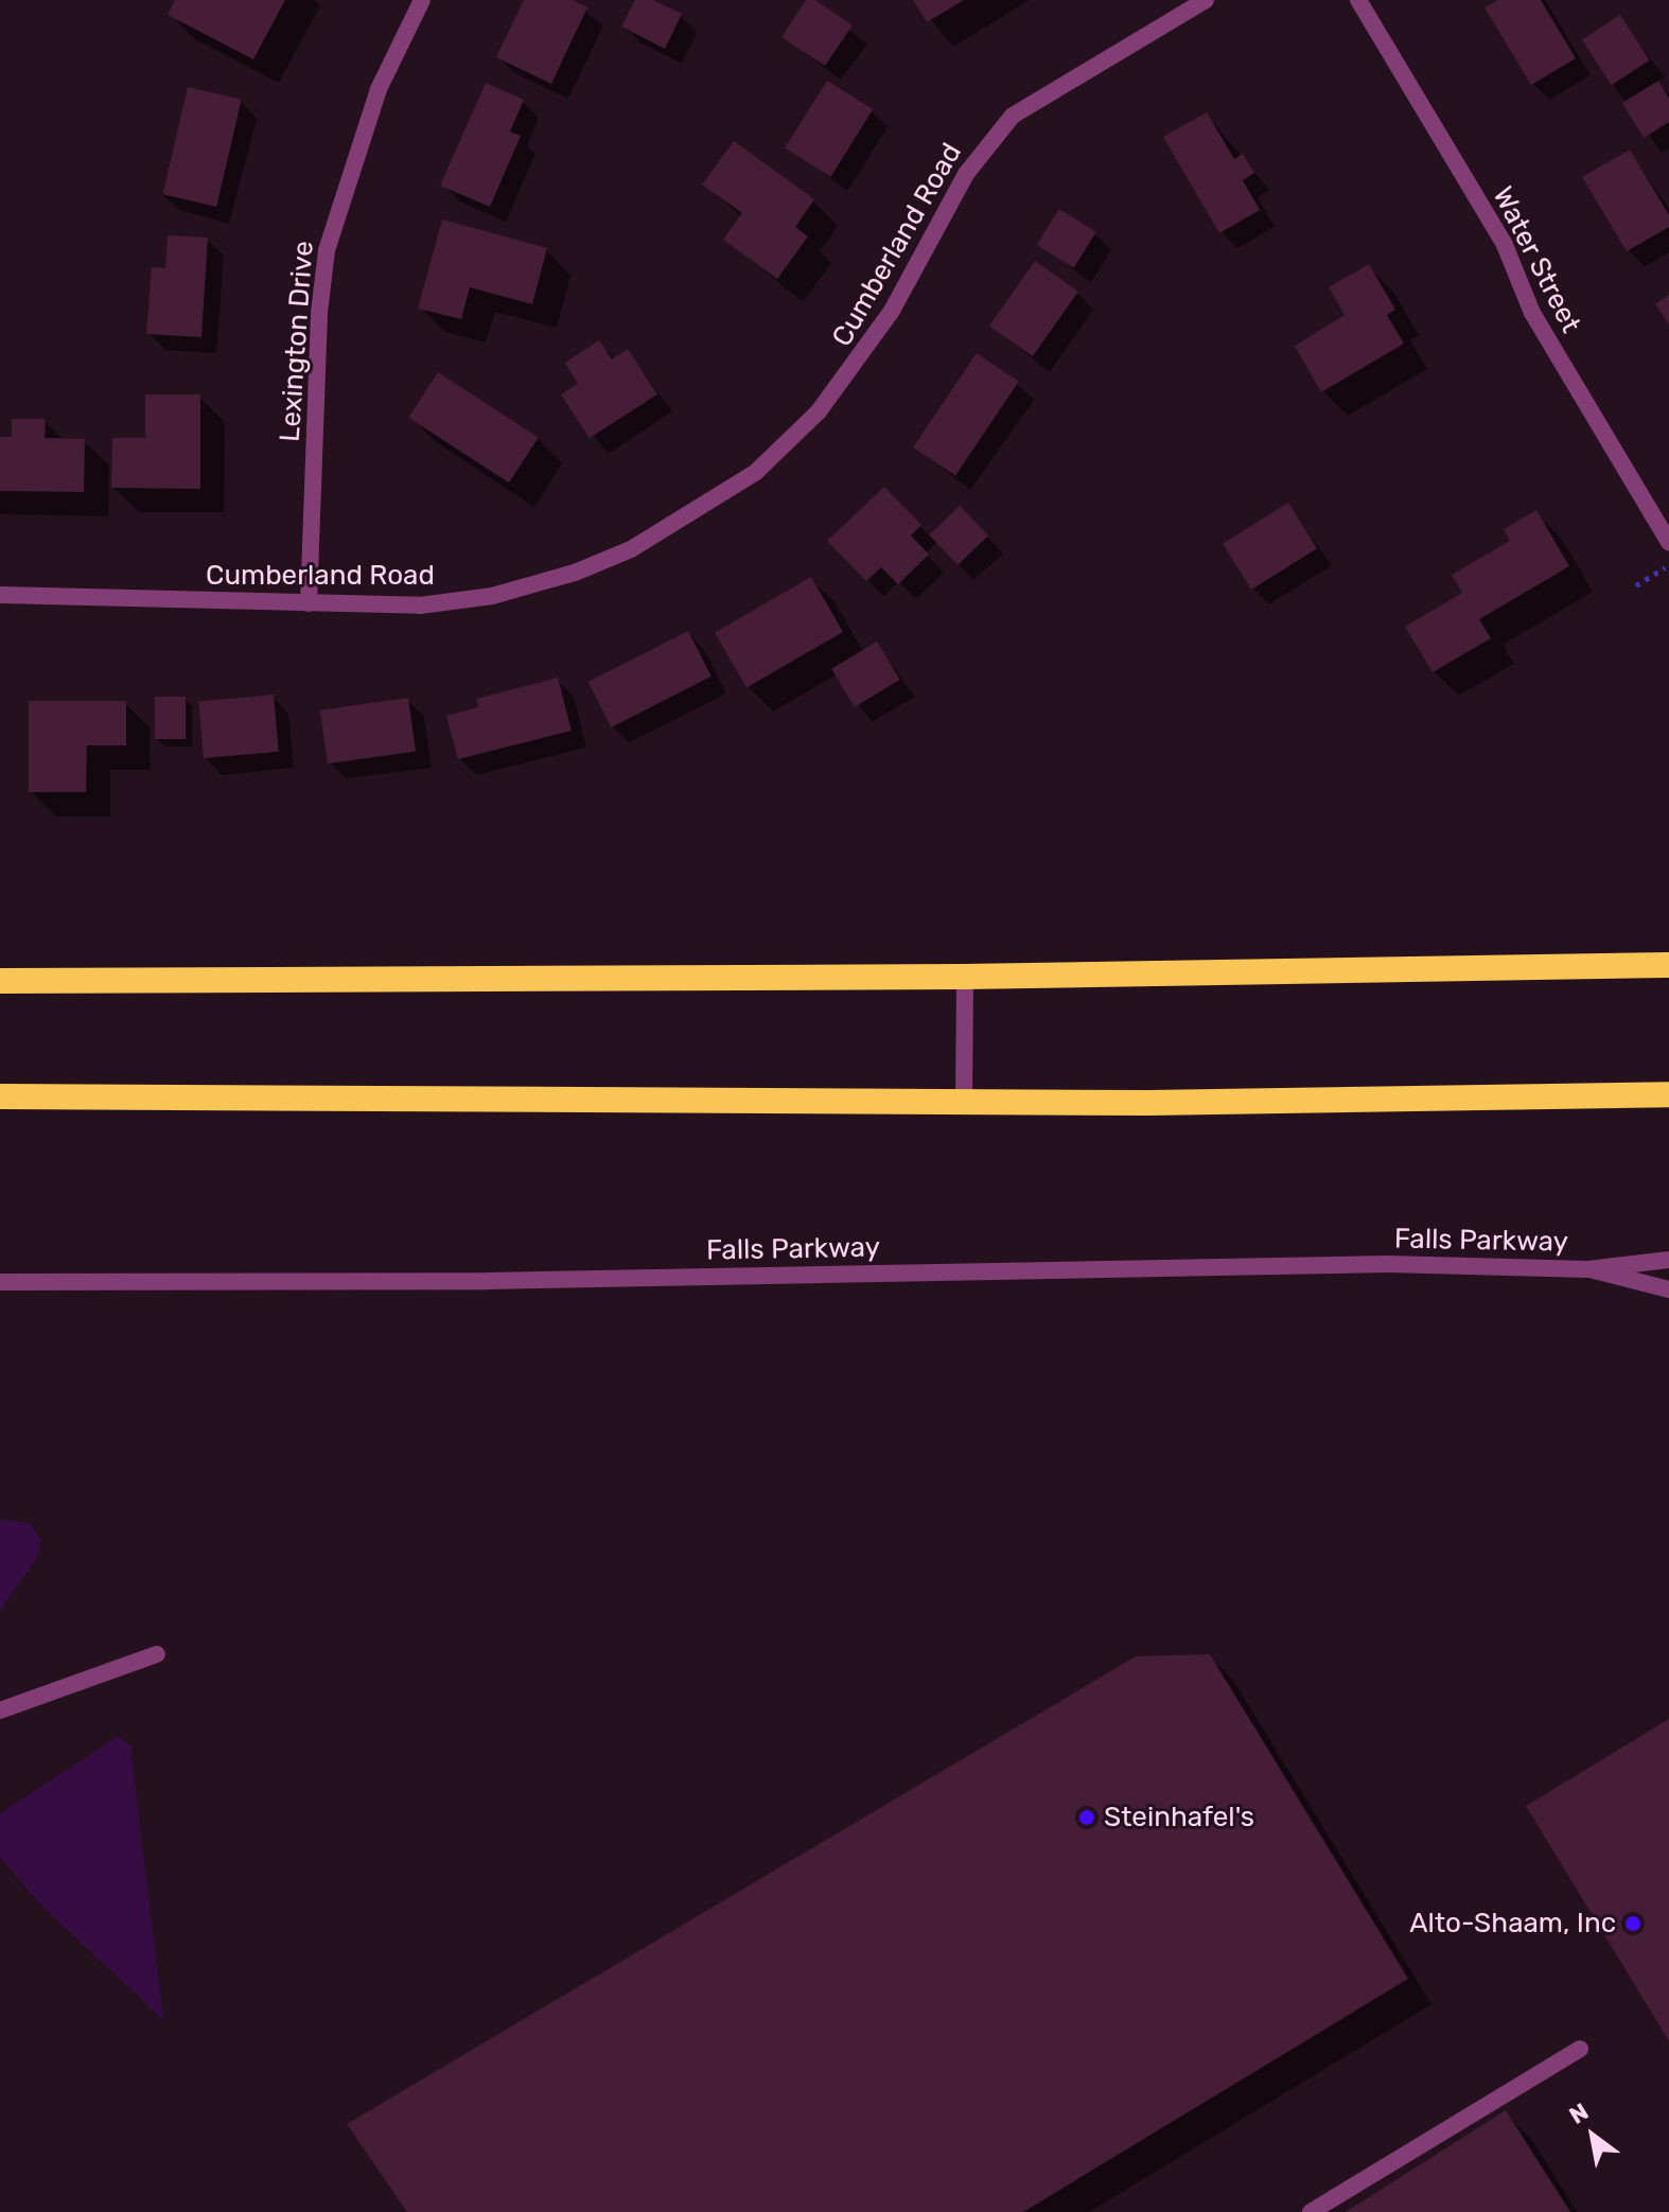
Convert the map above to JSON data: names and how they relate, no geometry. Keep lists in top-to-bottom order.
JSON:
{
  "streets": {
    "street": [
      "Cumberland Road",
      "Water Street",
      "Lexington Drive",
      "Falls Parkway"
    ]
  },
  "crossings": [
    ["Cumberland Road", "Lexington Drive"]
  ],
  "places": ["Steinhafel's", "Alto-Shaam, Inc"],
  "north": "top left"
}
